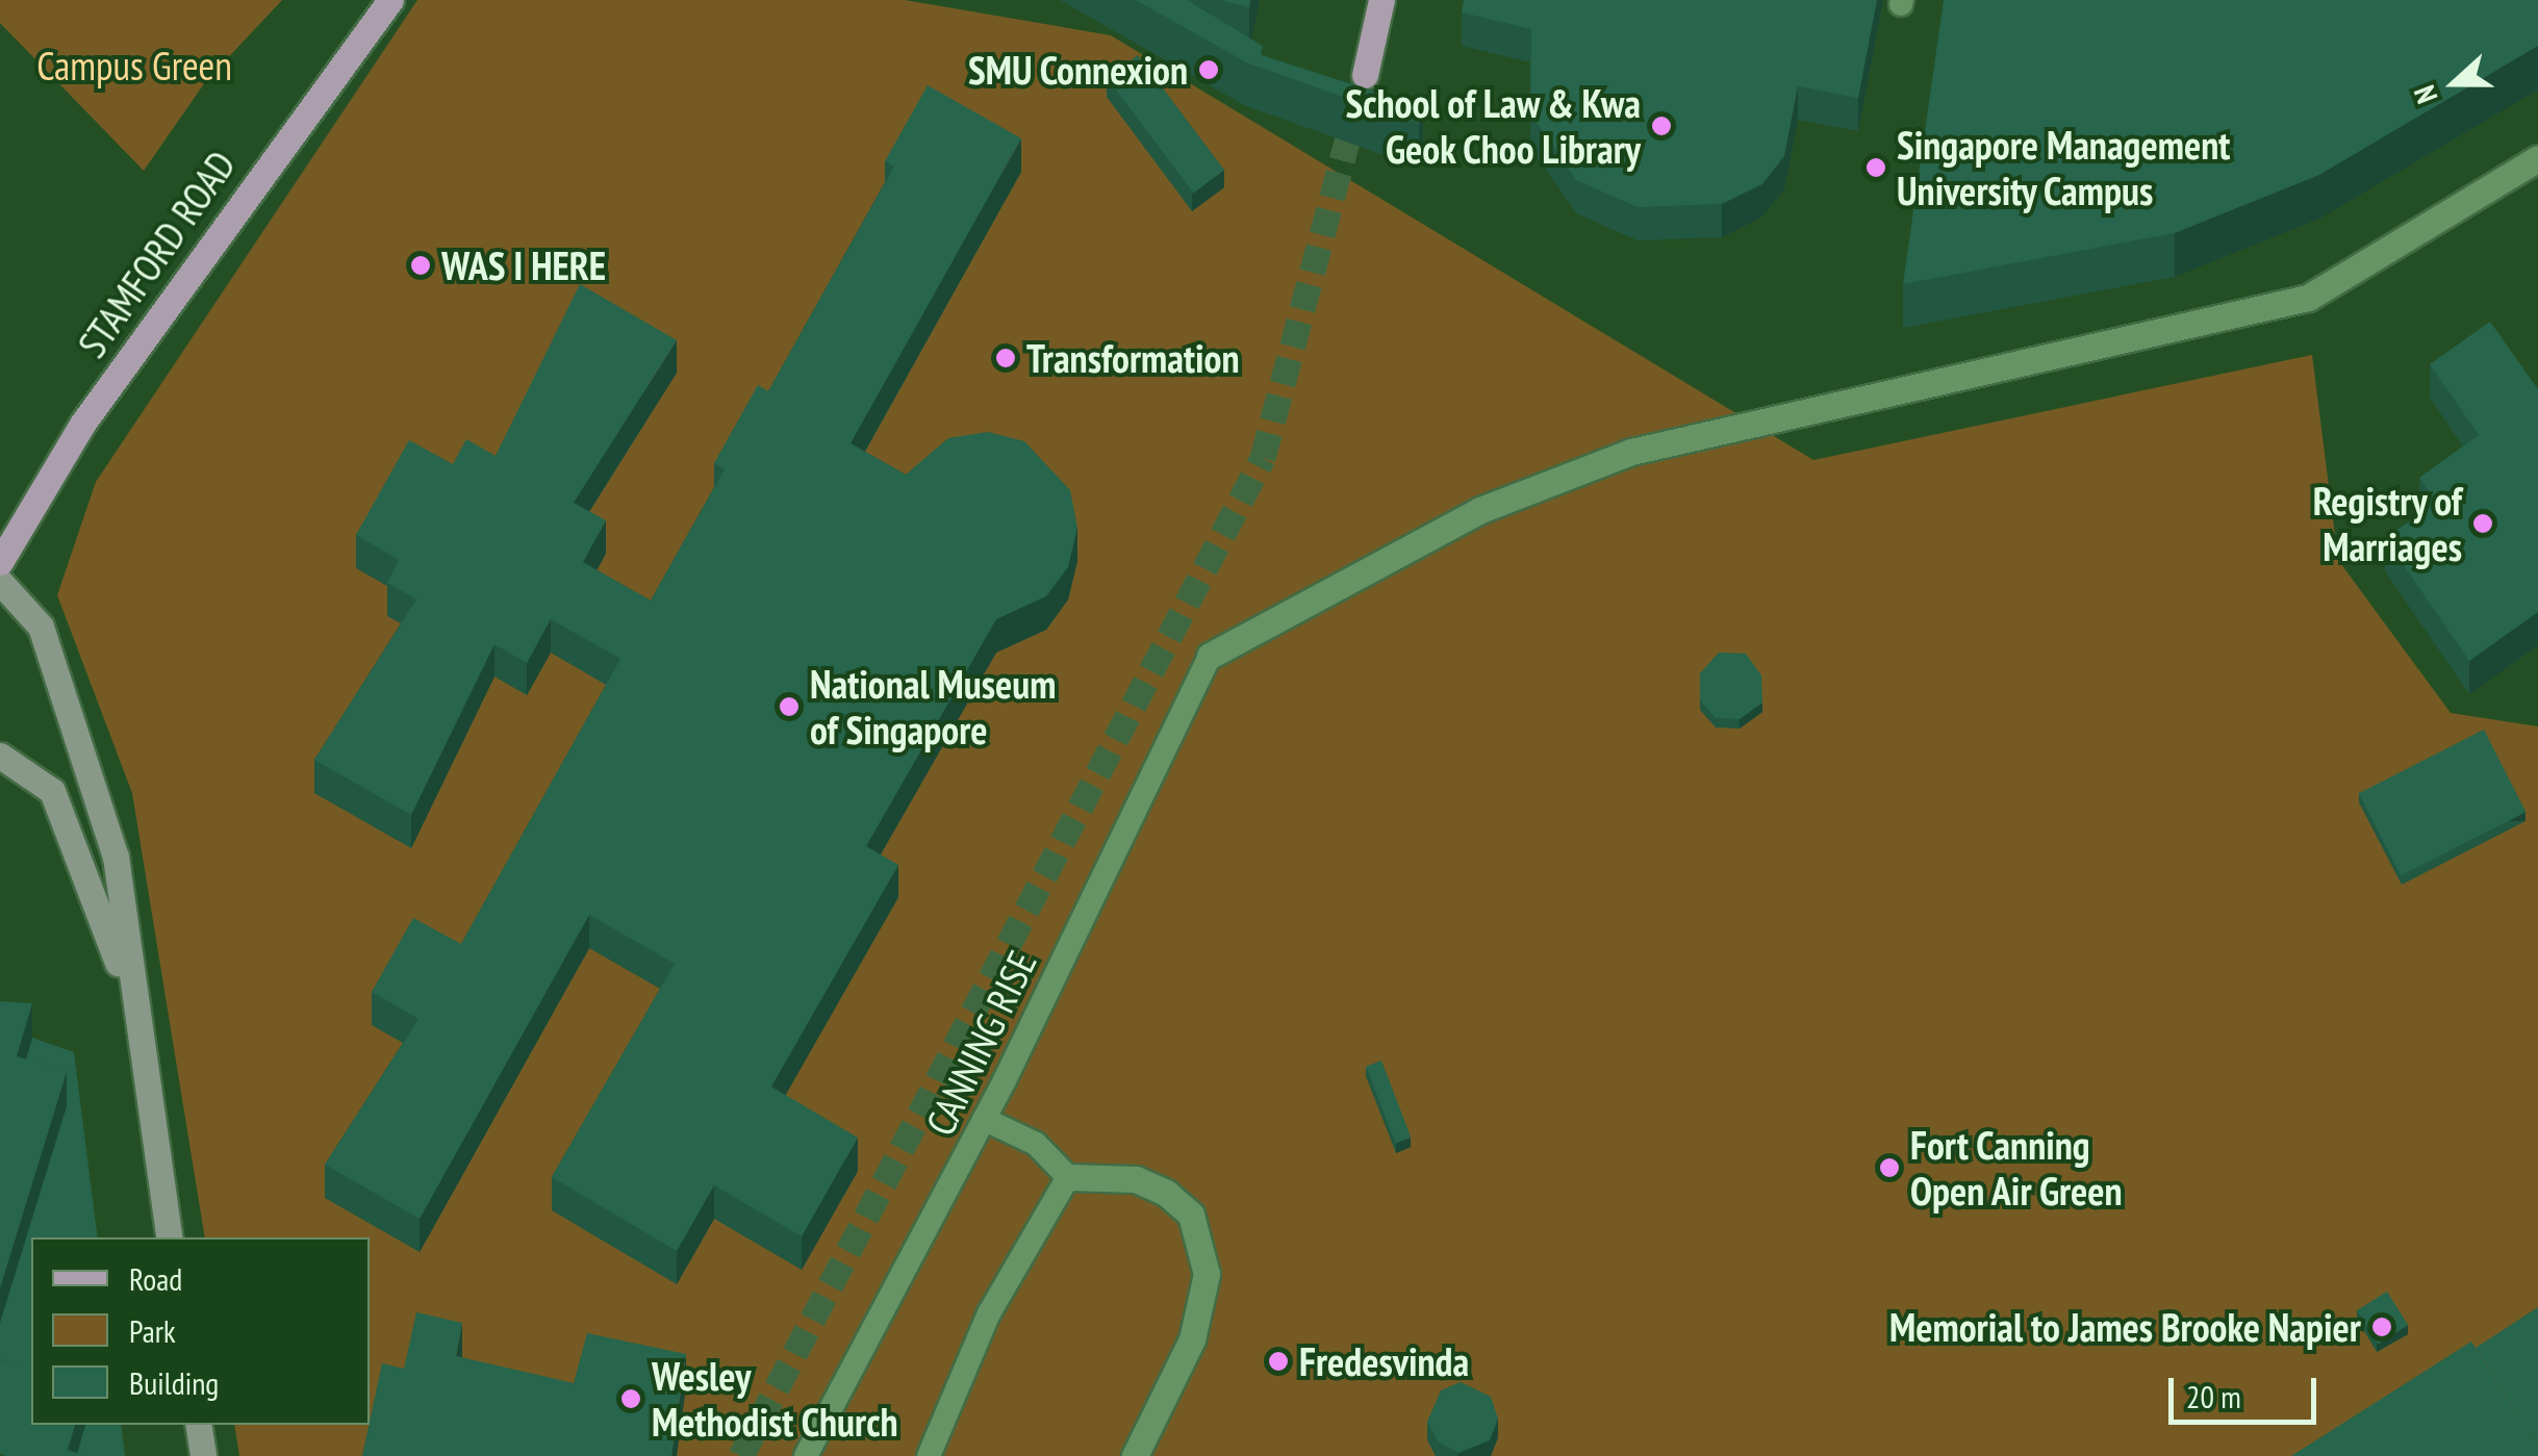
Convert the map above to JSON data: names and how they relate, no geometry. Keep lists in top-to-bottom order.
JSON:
{
  "streets": {
    "main road": ["STAMFORD ROAD"],
    "lane": ["CANNING RISE"]
  },
  "parks": ["Campus Green"],
  "places": [
    "SMU Connexion",
    "School of Law & Kwa Geok Choo Library",
    "Singapore Management University Campus",
    "WAS I HERE",
    "Transformation",
    "Registry of Marriages",
    "National Museum of Singapore",
    "Fort Canning Open Air Green",
    "Memorial to James Brooke Napier",
    "Fredesvinda",
    "Wesley Methodist Church"
  ],
  "legend": ["Road", "Park", "Building"],
  "scale_bar": "20 m",
  "north": "left"
}
